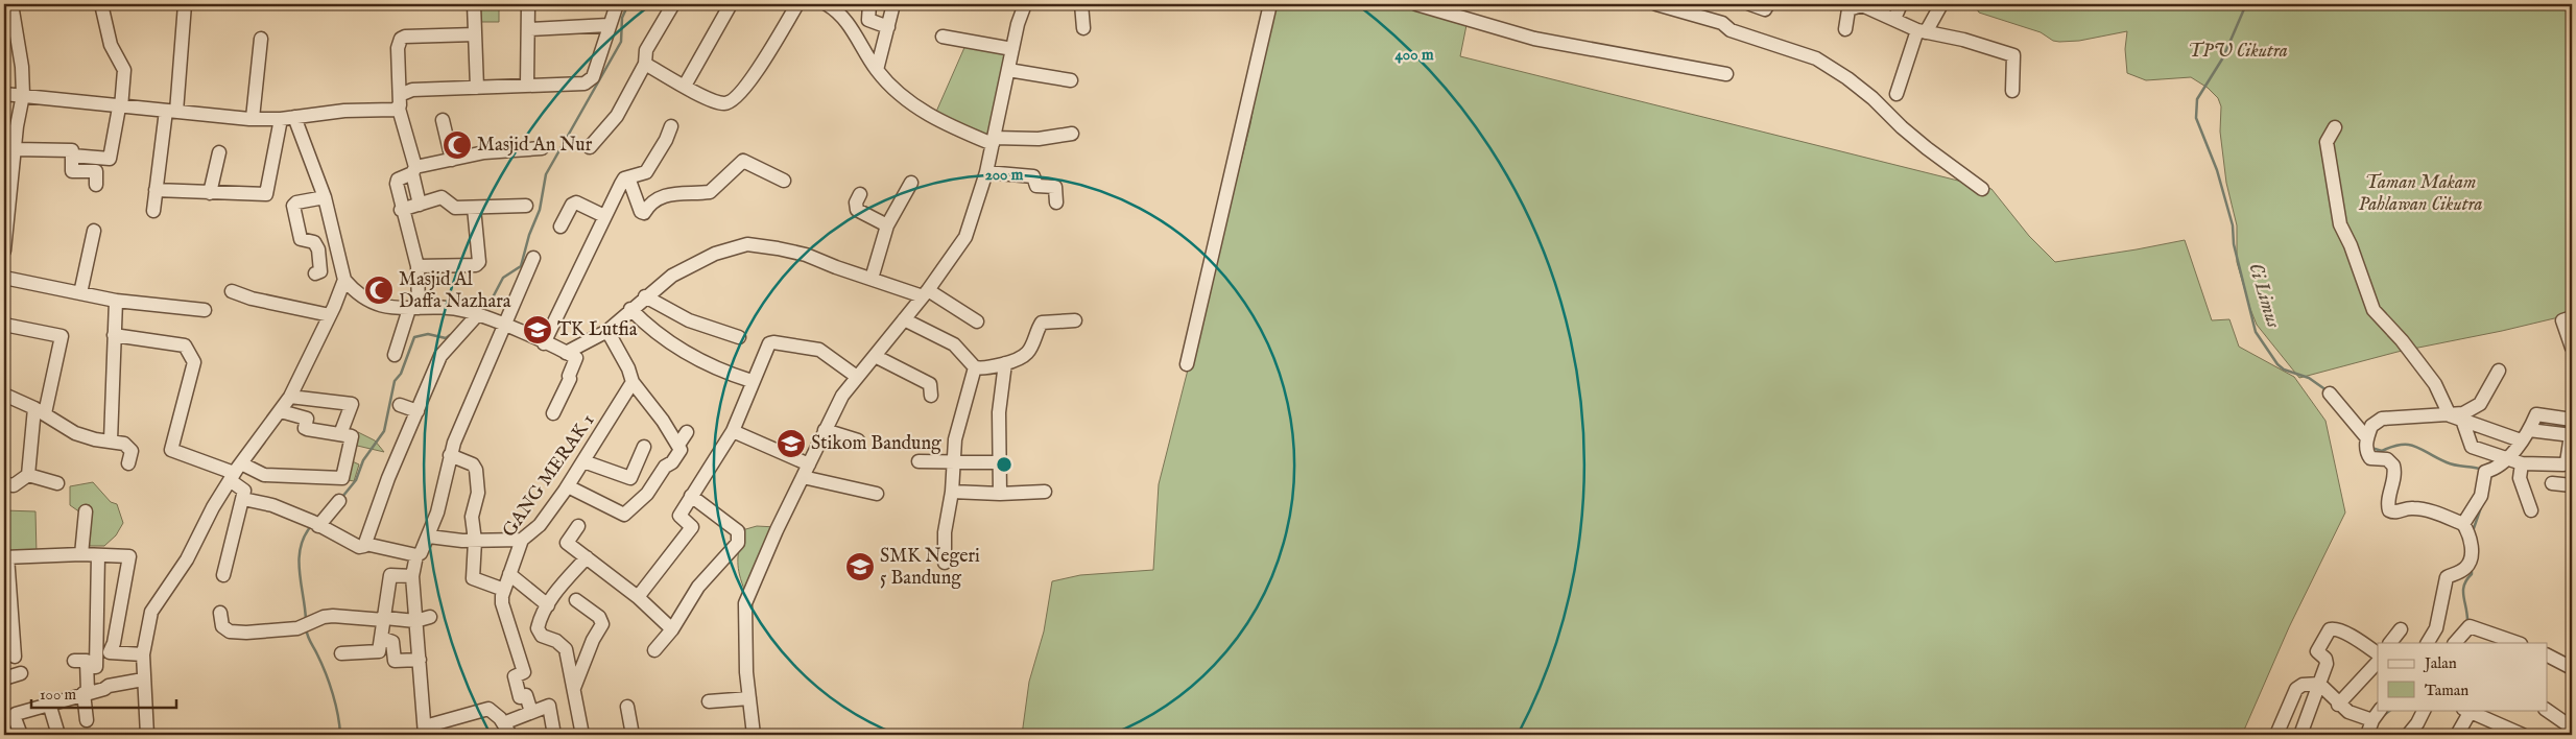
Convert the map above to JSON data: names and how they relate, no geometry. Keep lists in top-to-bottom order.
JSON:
{
  "streets": {
    "street": ["GANG MERAK 1"]
  },
  "water": ["Ci Limus"],
  "parks": ["TPU Cikutra", "Taman Makam Pahlawan Cikutra"],
  "places": {
    "mosque": ["Masjid An Nur", "Masjid Al Daffa Nazhara"],
    "school or university": ["TK Lutfia", "Stikom Bandung", "SMK Negeri 5 Bandung"]
  },
  "legend": ["Jalan", "Taman"],
  "scale_bar": "100 m",
  "rings": ["400 m", "200 m"]
}
